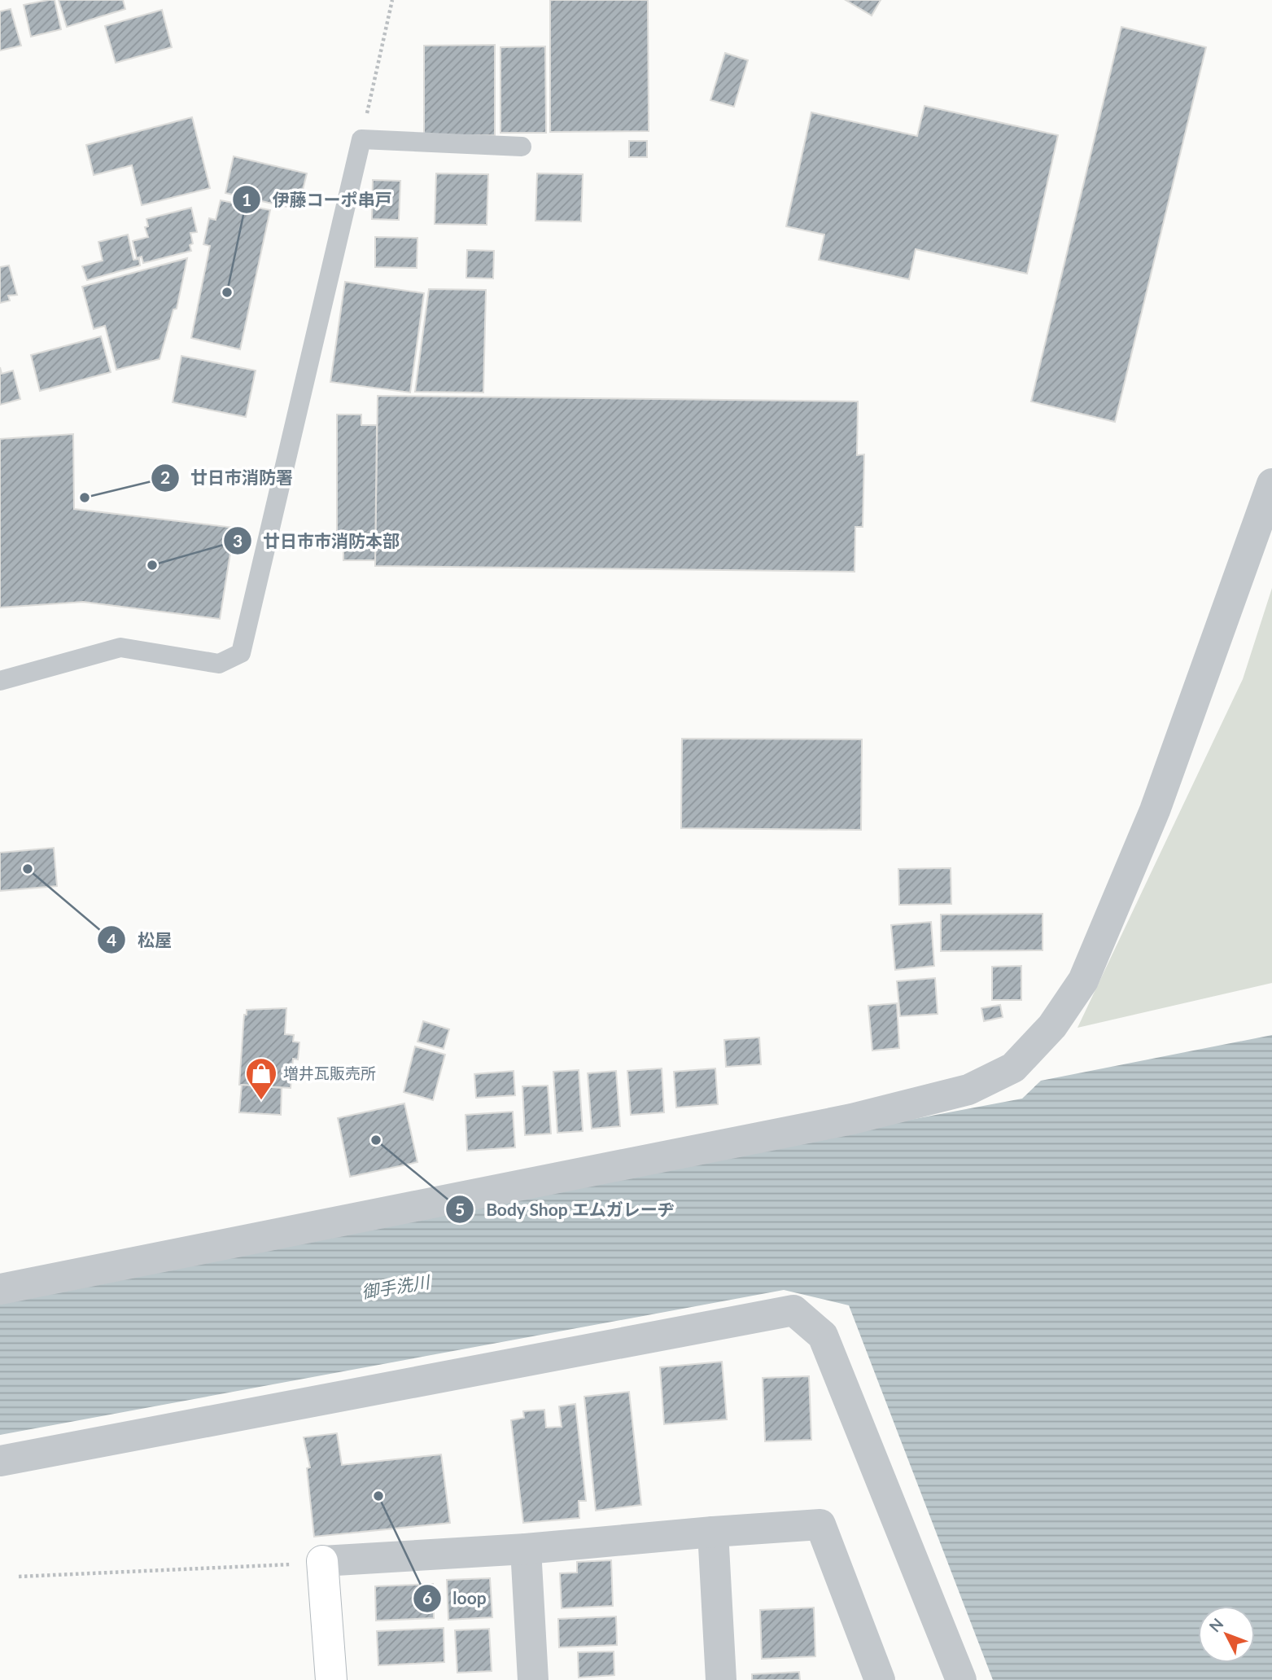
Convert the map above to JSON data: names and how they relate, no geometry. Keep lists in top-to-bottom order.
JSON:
{
  "water": ["御手洗川"],
  "places": {
    "other": [
      "伊藤コーポ串戸",
      "廿日市消防署",
      "廿日市市消防本部",
      "松屋",
      "Body Shop エムガレーヂ",
      "loop"
    ],
    "shop": ["増井瓦販売所"]
  },
  "north": "top left"
}
